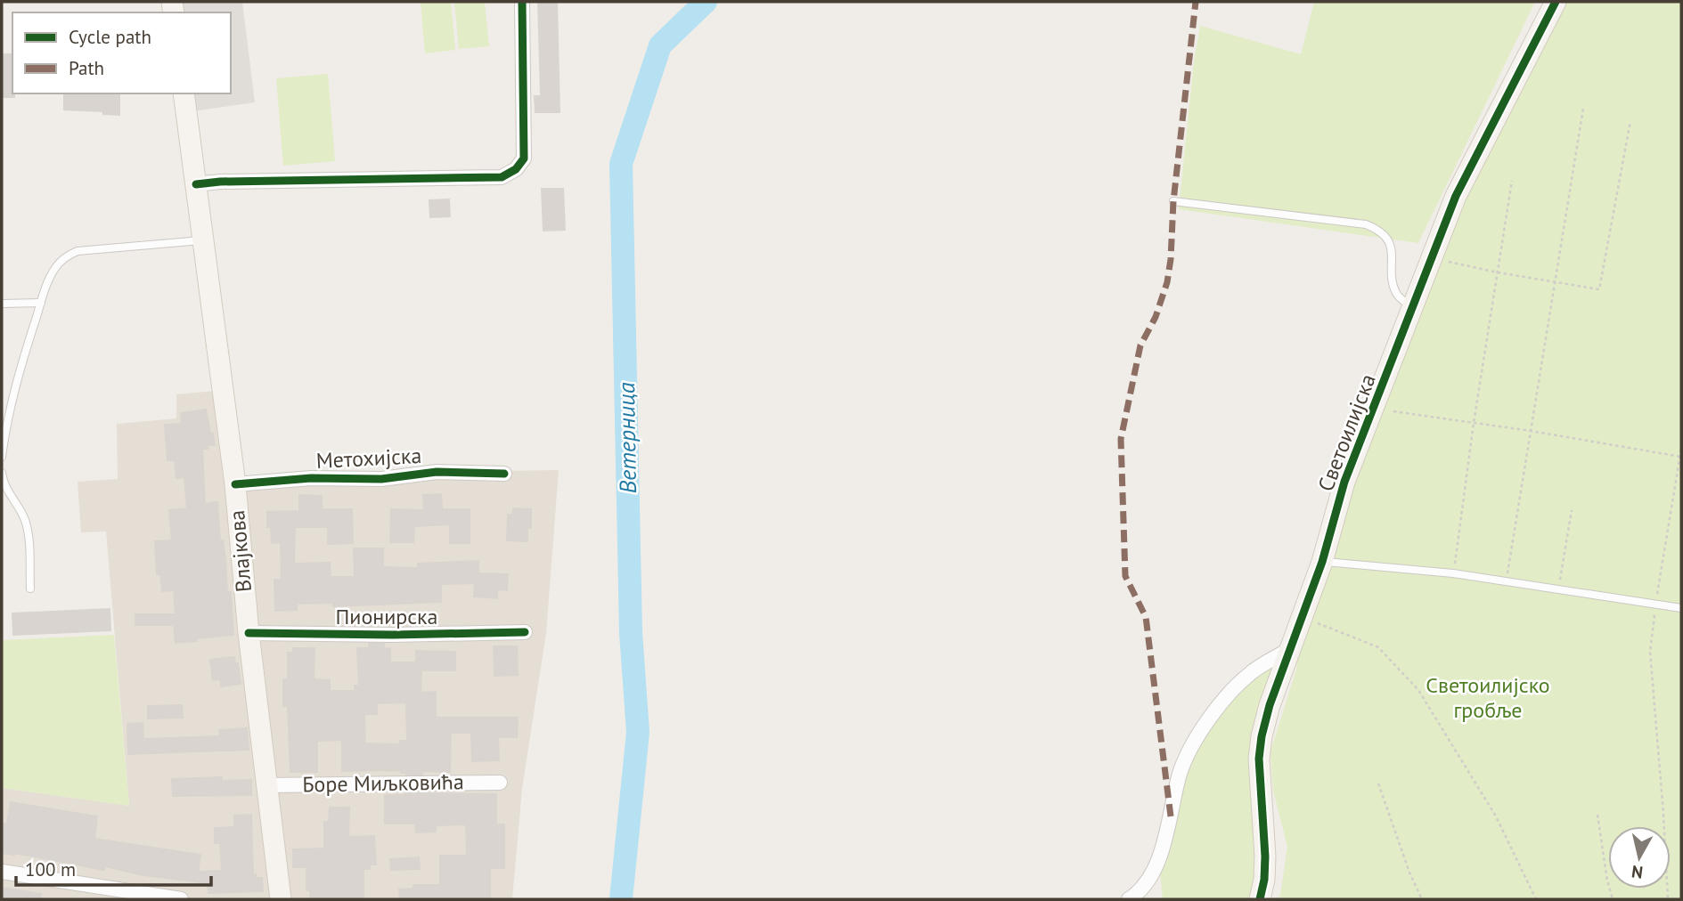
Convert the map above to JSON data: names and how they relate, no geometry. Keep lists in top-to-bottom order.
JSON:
{
  "streets": {
    "street": [
      "Светоилијска",
      "Метохијска",
      "Влајкова",
      "Пионирска",
      "Боре Миљковића"
    ]
  },
  "crossings": [
    ["Метохијска", "Влајкова"],
    ["Влајкова", "Пионирска"],
    ["Влајкова", "Боре Миљковића"]
  ],
  "water": ["Ветерница"],
  "parks": ["Светоилијско гробље"],
  "legend": ["Cycle path", "Path"],
  "scale_bar": "100 m",
  "north": "bottom"
}
